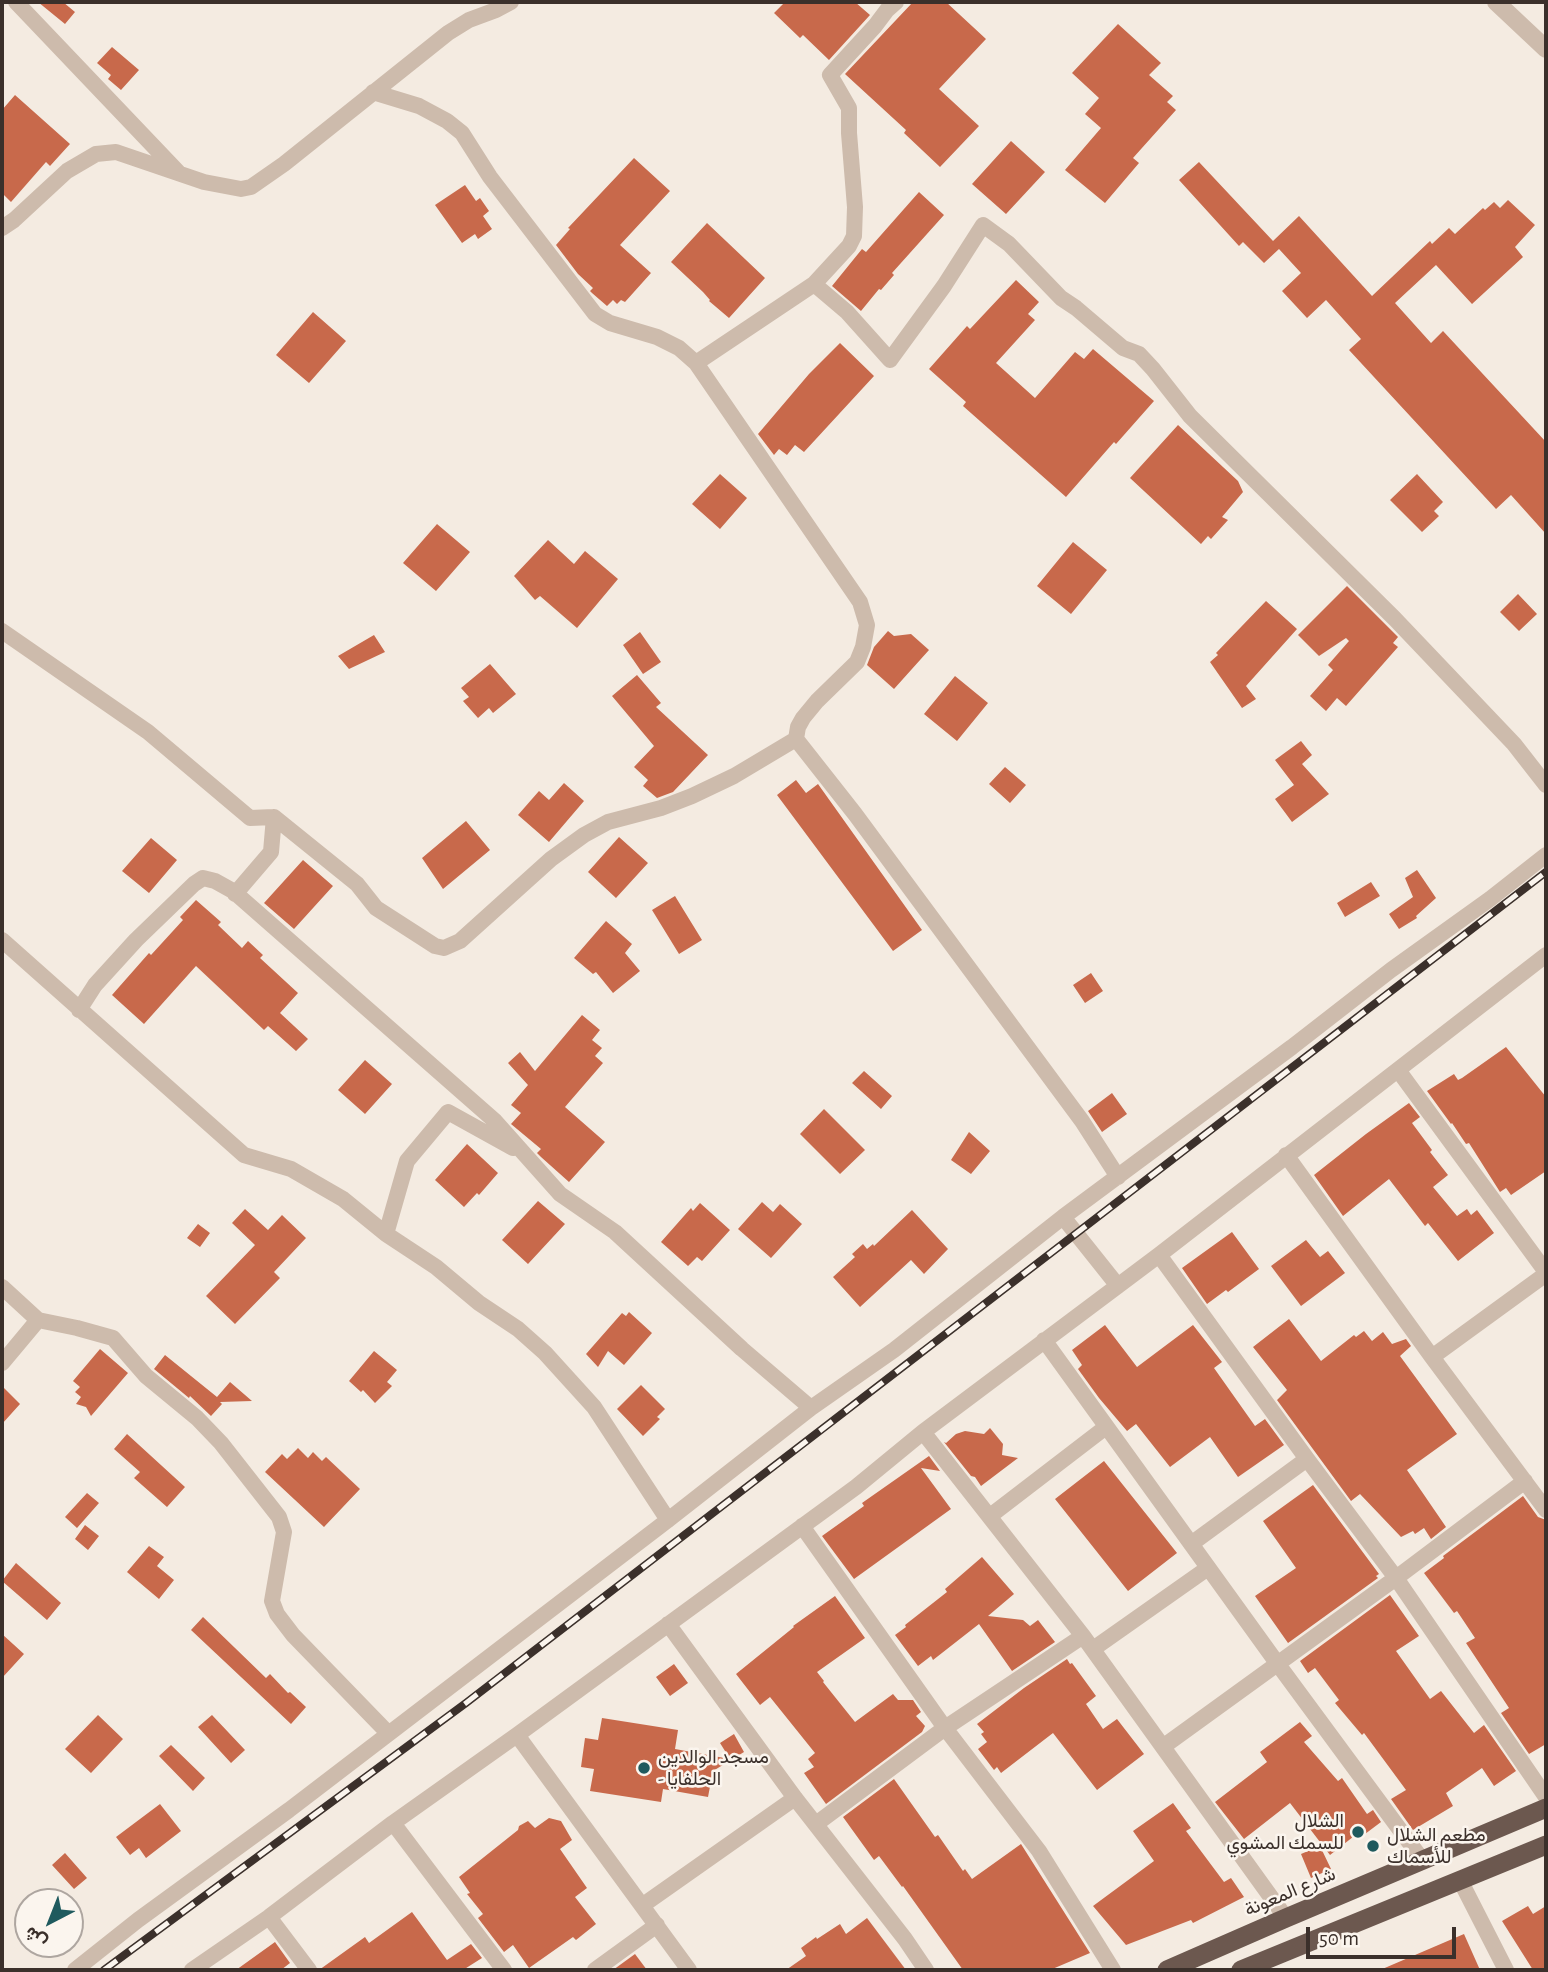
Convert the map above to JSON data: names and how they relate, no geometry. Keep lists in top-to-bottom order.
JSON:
{
  "streets": {
    "highway": ["شارع المعونة"]
  },
  "places": ["مسجد الوالدين - الحلفايا", "الشلال للسمك المشوي", "مطعم الشلال للأسماك"],
  "scale_bar": "50 m",
  "north": "bottom left"
}
